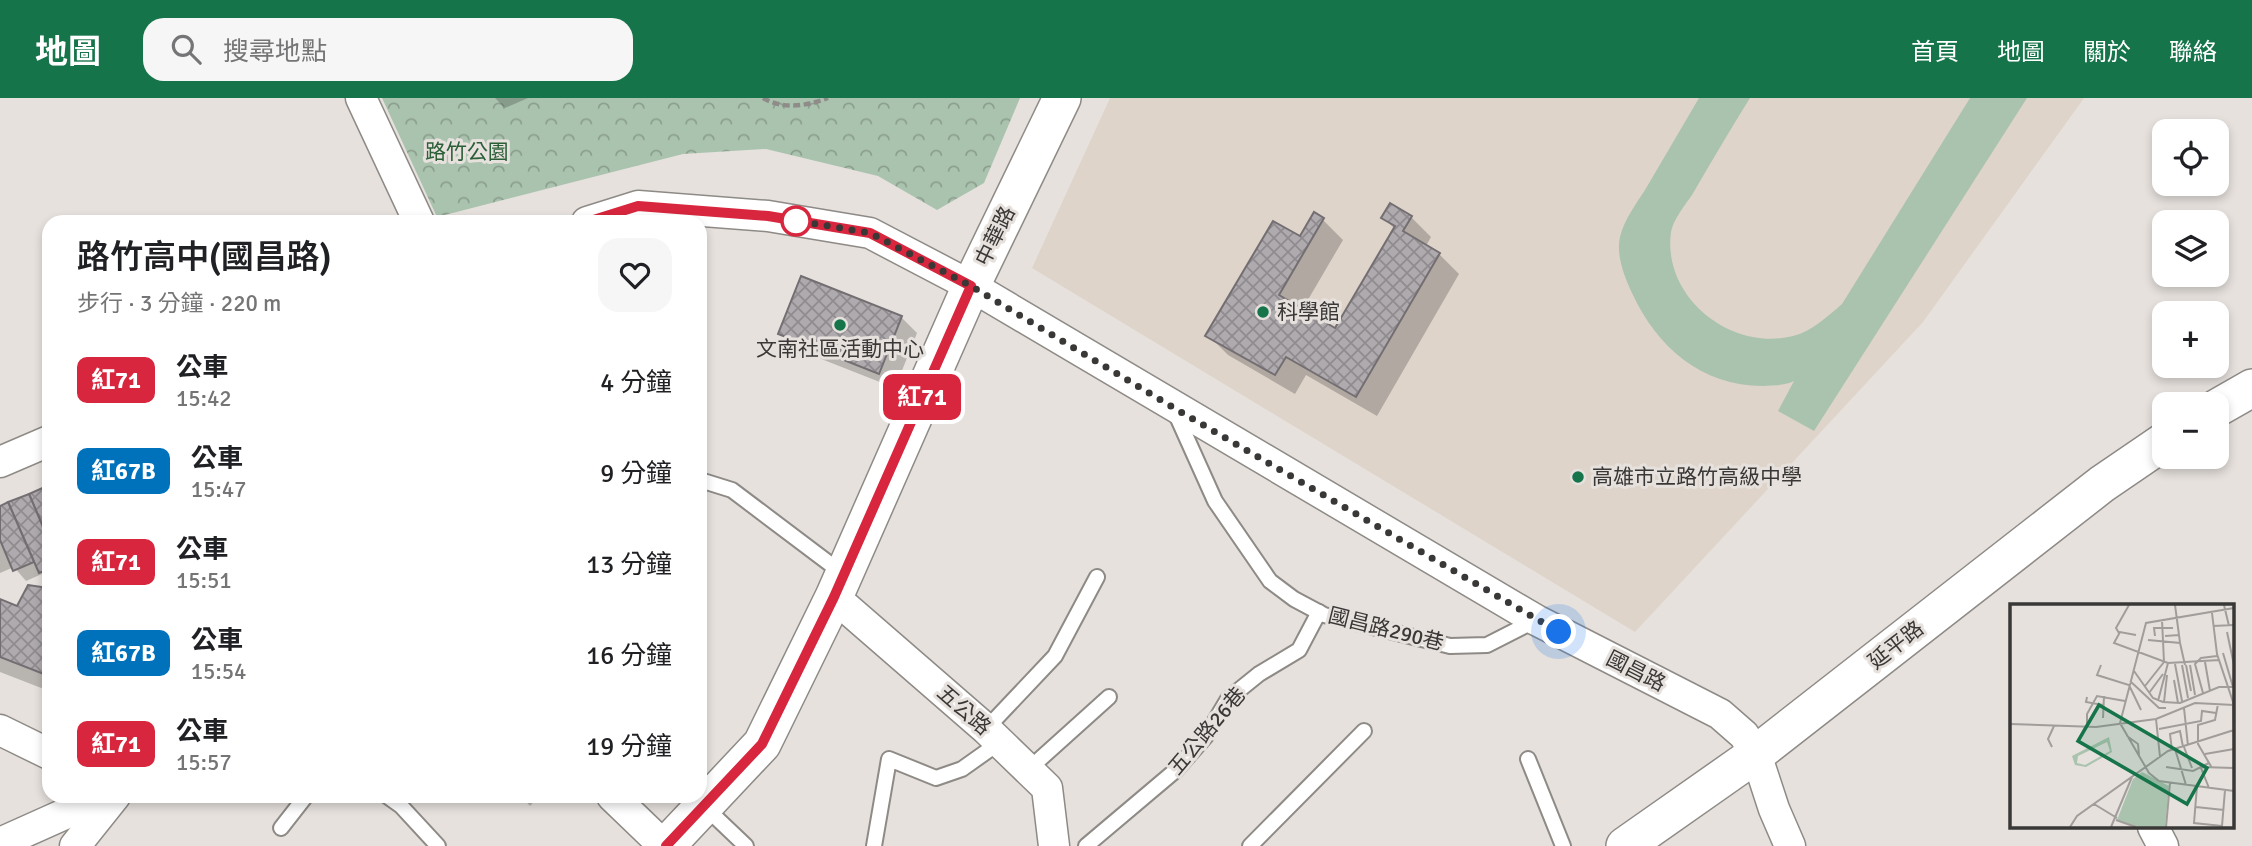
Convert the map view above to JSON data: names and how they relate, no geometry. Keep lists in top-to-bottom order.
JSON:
{
  "streets": {
    "street": [
      "中華路",
      "延平路",
      "國昌路",
      "五公路"
    ],
    "lane": ["國昌路290巷", "五公路26巷"]
  },
  "crossings": [
    ["中華路", "國昌路"],
    ["中華路", "五公路"],
    ["國昌路290巷", "國昌路"],
    ["國昌路290巷", "五公路26巷"],
    ["延平路", "國昌路"]
  ],
  "parks": ["路竹公園"],
  "places": ["科學館", "文南社區活動中心", "高雄市立路竹高級中學"],
  "lines": ["bus line 紅71"],
  "page": {
    "header": "地圖",
    "search": "搜尋地點",
    "nav": [
      "首頁",
      "地圖",
      "關於",
      "聯絡"
    ],
    "on_map": "紅71",
    "map_buttons": ["+", "−"],
    "heading": ["路竹高中(國昌路)", "步行 · 3 分鐘 · 220 m"],
    "list": [
      {
        "mark": "紅71",
        "name": "公車",
        "note": "15:42",
        "value": "4 分鐘"
      },
      {
        "mark": "紅67B",
        "name": "公車",
        "note": "15:47",
        "value": "9 分鐘"
      },
      {
        "mark": "紅71",
        "name": "公車",
        "note": "15:51",
        "value": "13 分鐘"
      },
      {
        "mark": "紅67B",
        "name": "公車",
        "note": "15:54",
        "value": "16 分鐘"
      },
      {
        "mark": "紅71",
        "name": "公車",
        "note": "15:57",
        "value": "19 分鐘"
      }
    ]
  }
}
